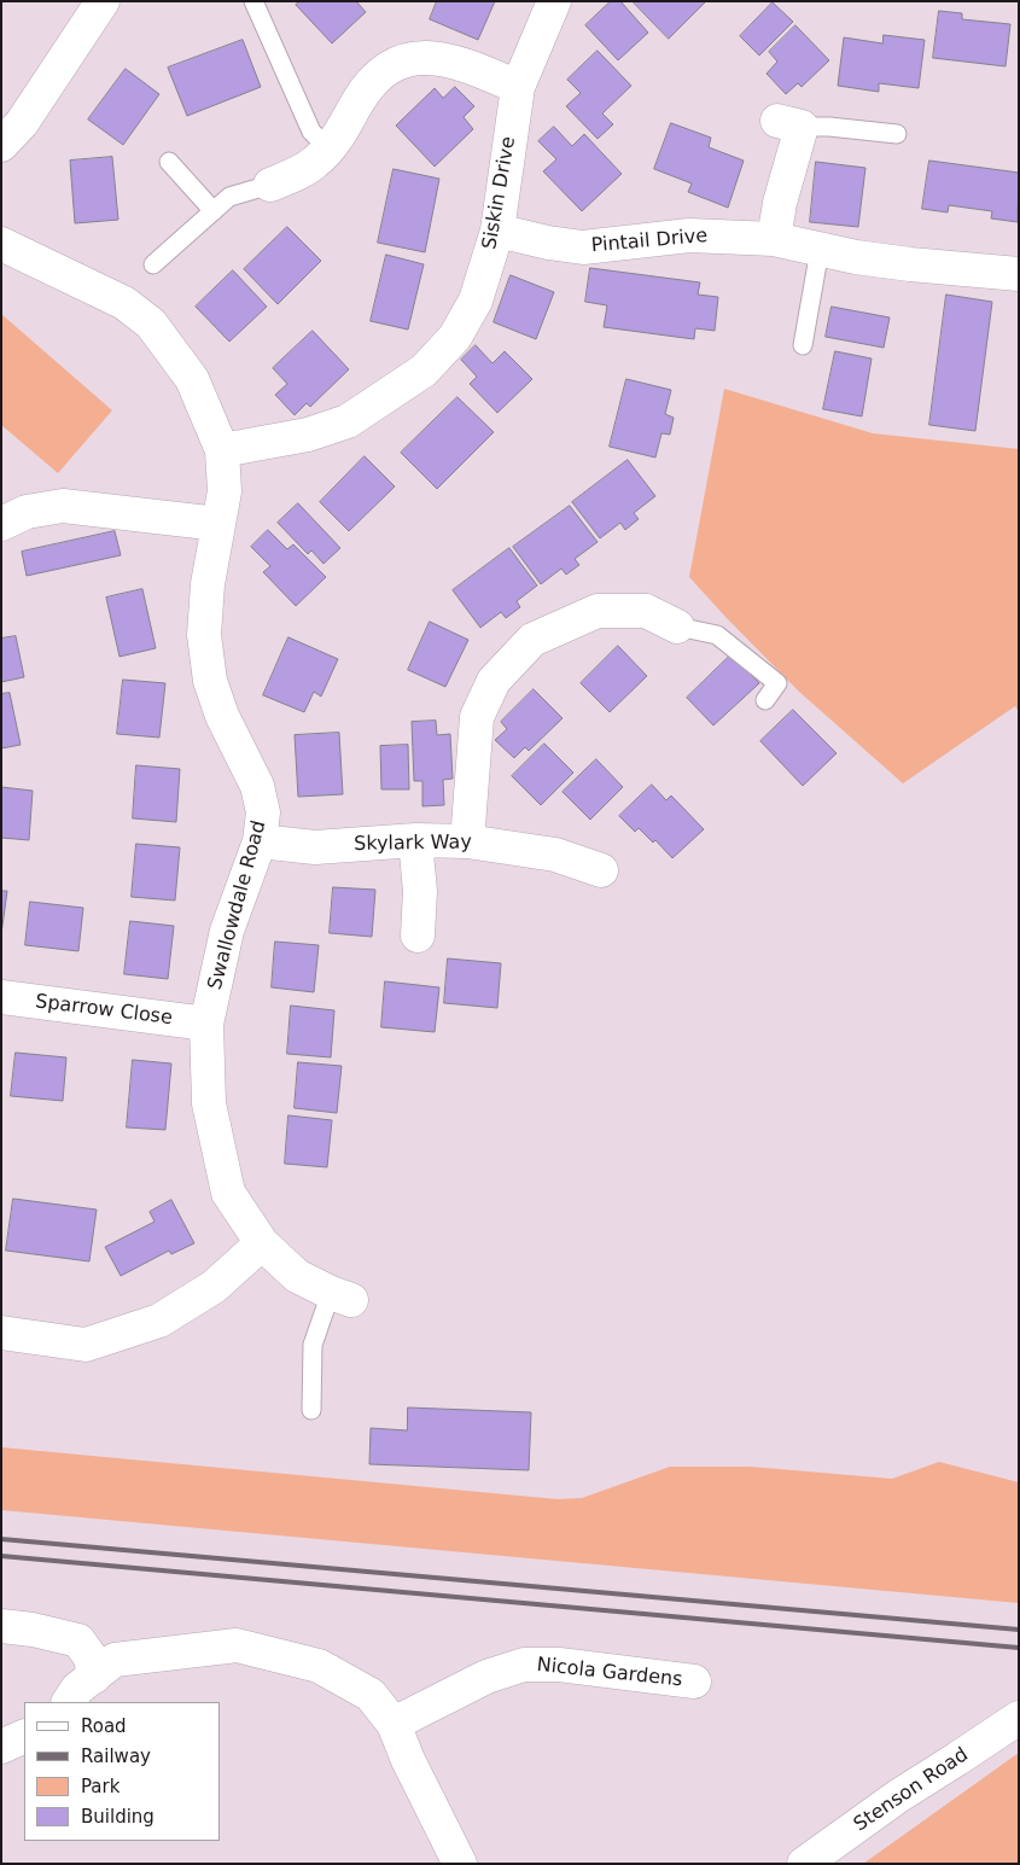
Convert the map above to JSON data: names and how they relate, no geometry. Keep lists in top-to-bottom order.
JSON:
{
  "streets": {
    "street": [
      "Siskin Drive",
      "Pintail Drive",
      "Skylark Way",
      "Swallowdale Road",
      "Sparrow Close",
      "Nicola Gardens",
      "Stenson Road"
    ]
  },
  "crossings": [
    ["Siskin Drive", "Pintail Drive"],
    ["Siskin Drive", "Swallowdale Road"],
    ["Skylark Way", "Swallowdale Road"],
    ["Swallowdale Road", "Sparrow Close"]
  ],
  "legend": [
    "Road",
    "Railway",
    "Park",
    "Building"
  ]
}
